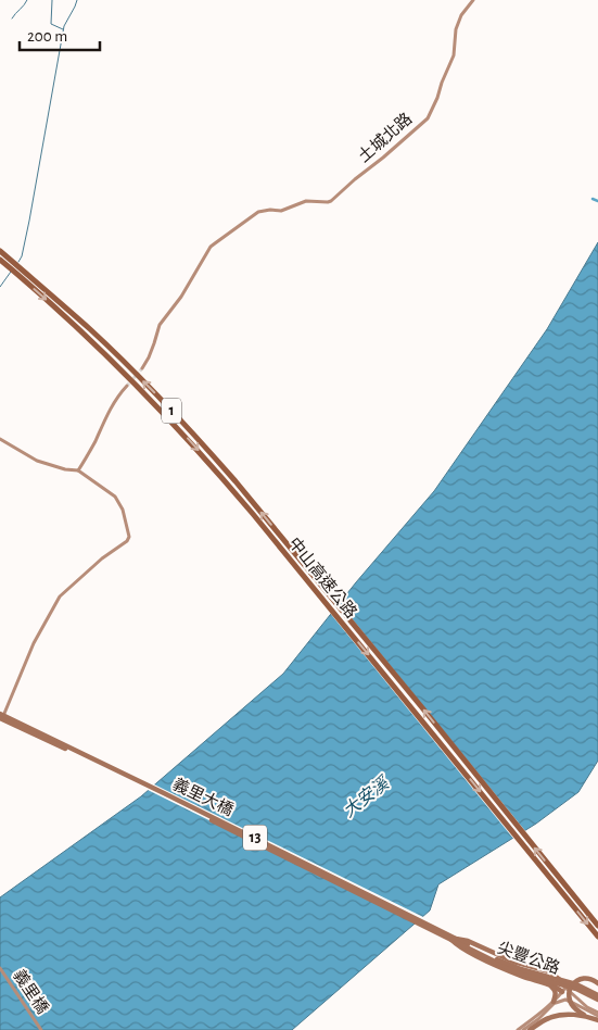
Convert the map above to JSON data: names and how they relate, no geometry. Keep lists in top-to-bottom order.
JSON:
{
  "streets": {
    "highway": ["1", "中山高速公路"],
    "main road": ["義里大橋", "13", "尖豐公路"],
    "street": ["土城北路", "義里橋"]
  },
  "crossings": [
    ["義里大橋", "尖豐公路"]
  ],
  "water": ["大安溪"],
  "scale_bar": "200 m"
}
